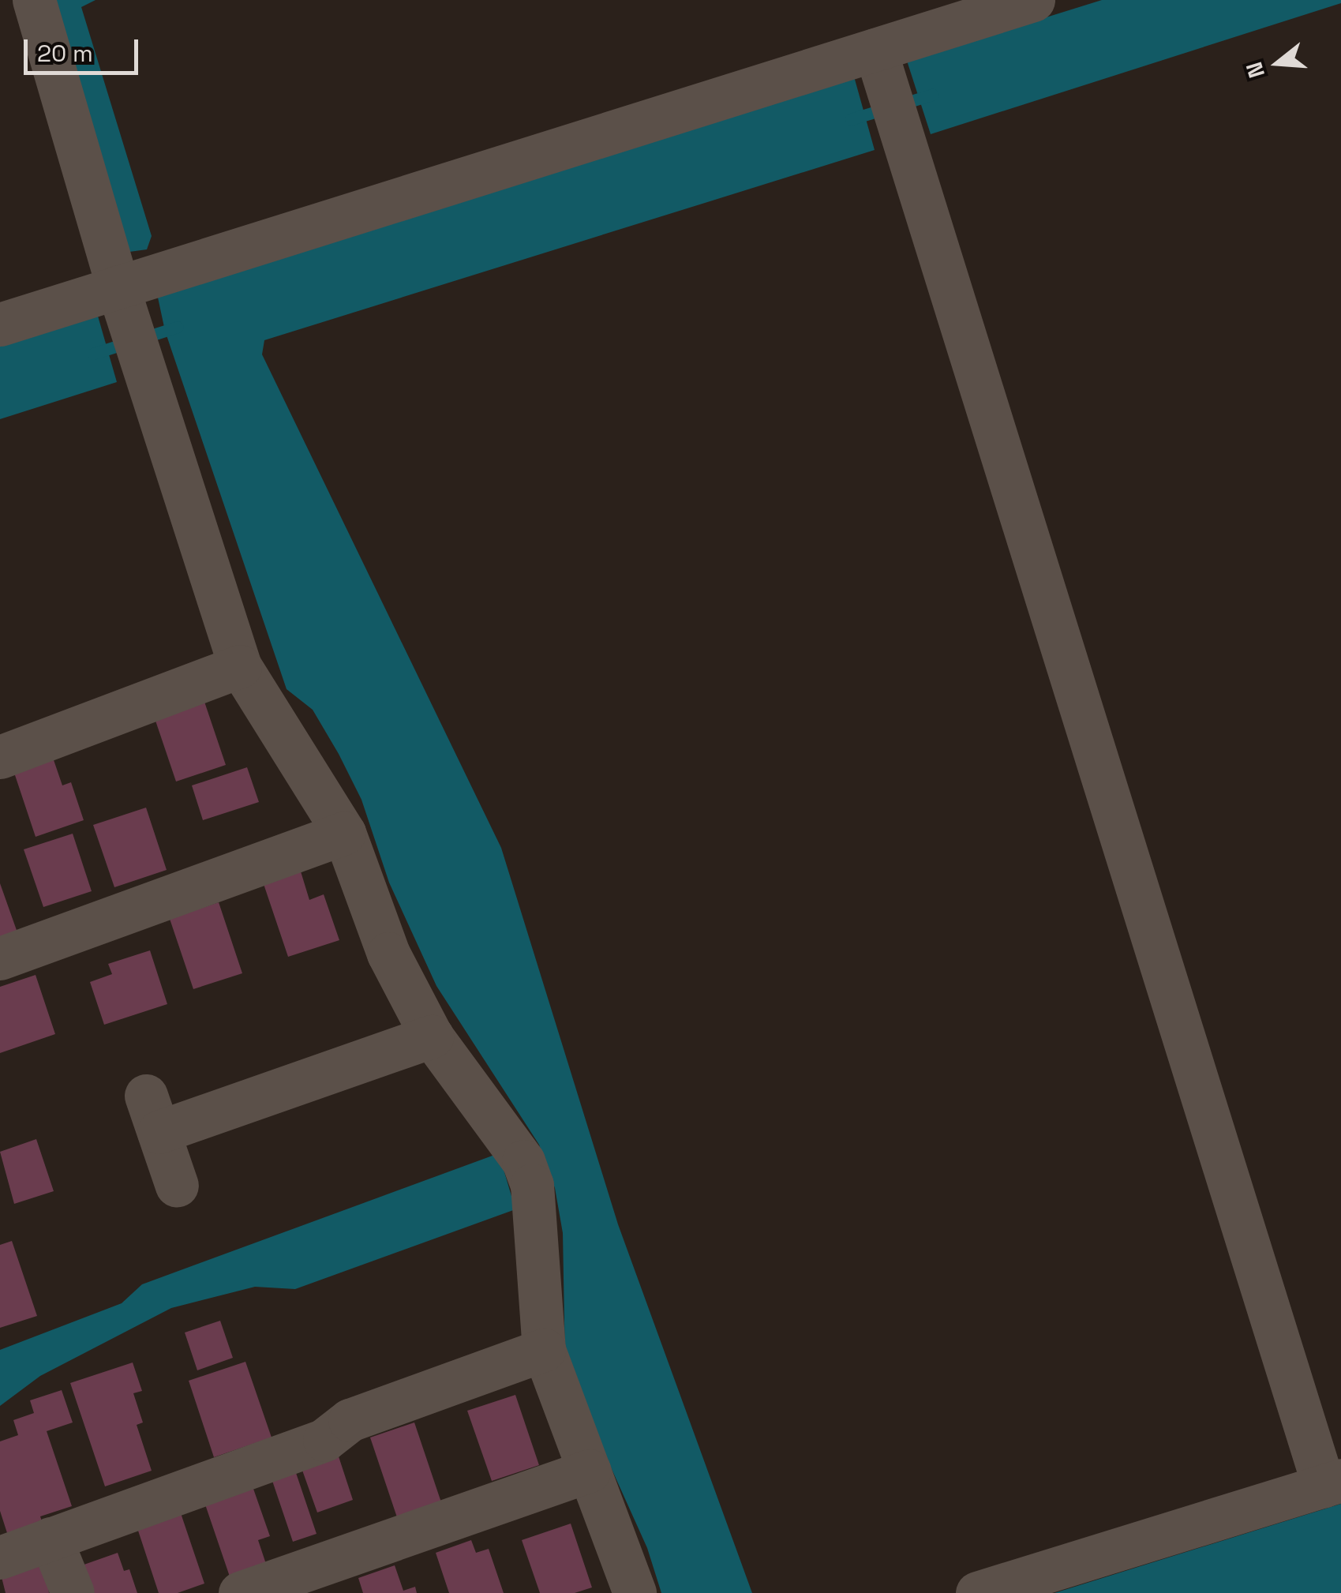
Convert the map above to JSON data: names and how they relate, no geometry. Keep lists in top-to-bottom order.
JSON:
{
  "scale_bar": "20 m",
  "north": "left"
}
